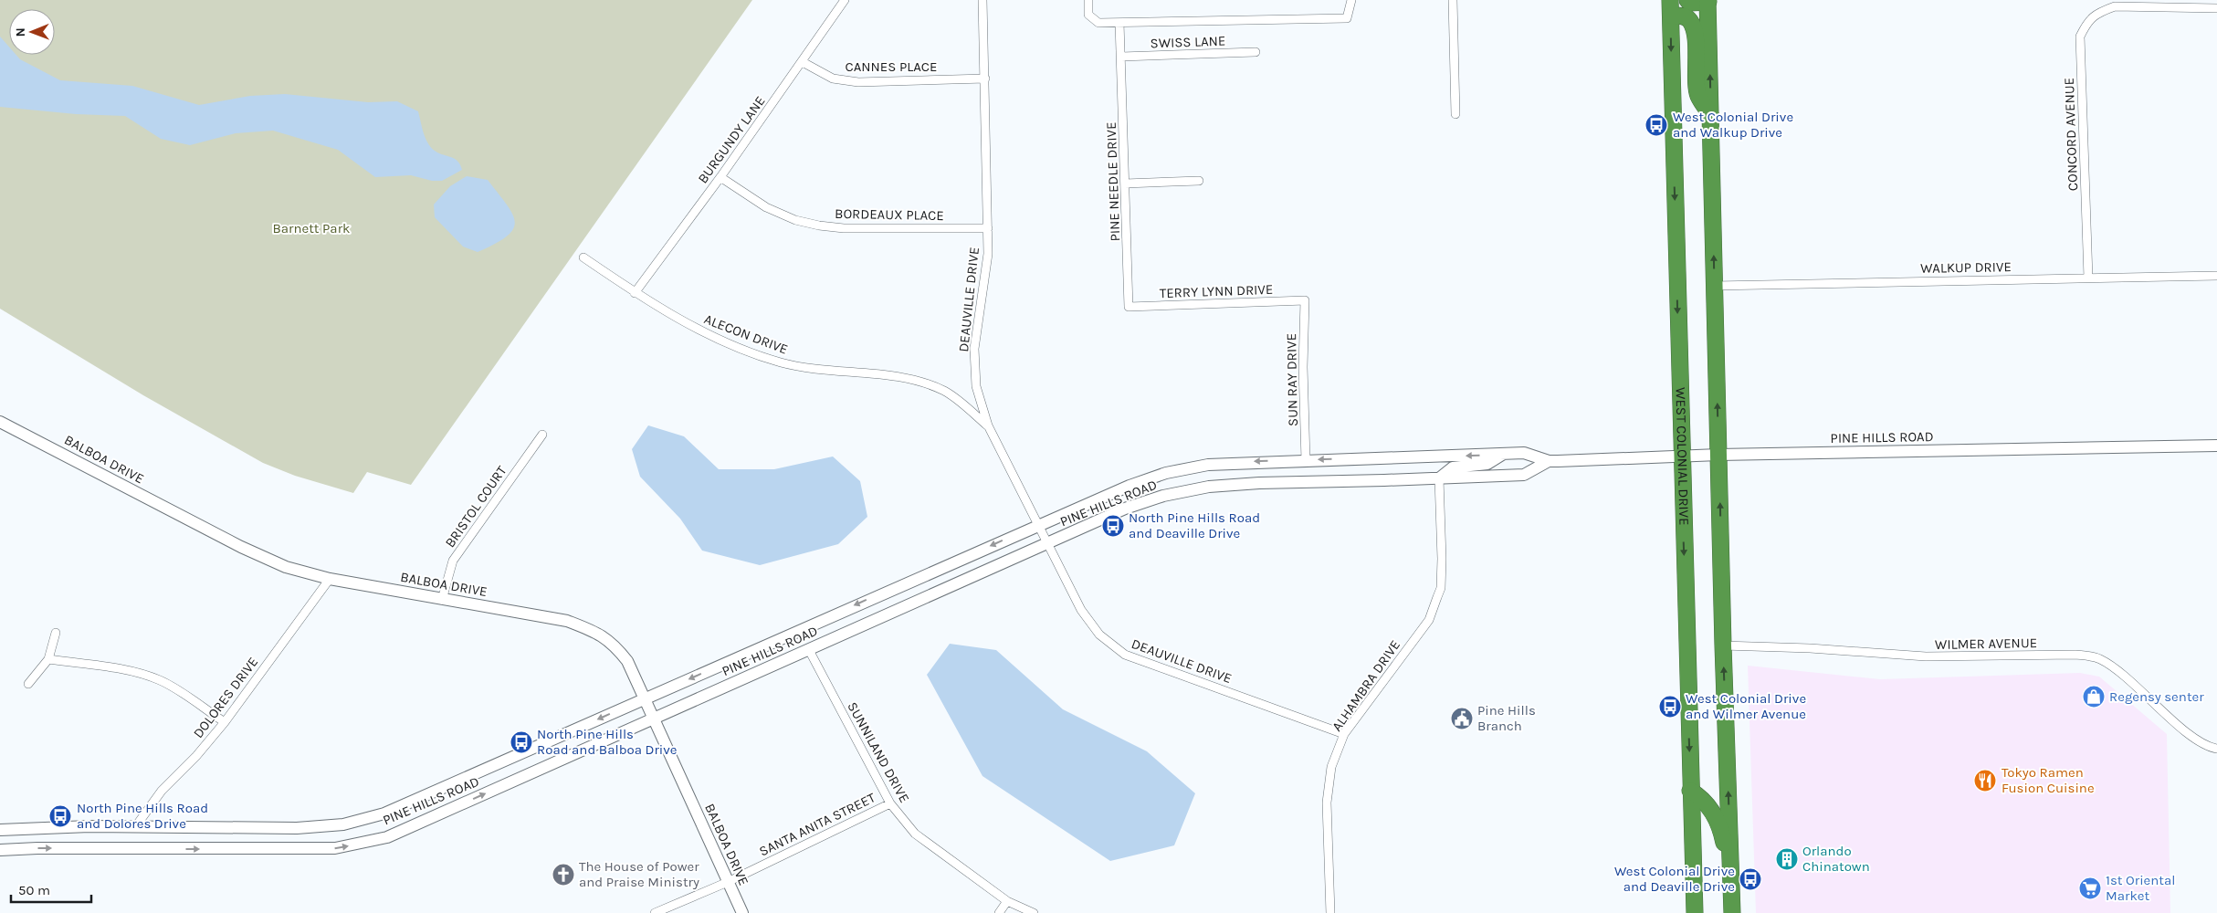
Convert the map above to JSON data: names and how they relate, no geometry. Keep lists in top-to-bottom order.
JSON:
{
  "streets": {
    "highway": ["WEST COLONIAL DRIVE"],
    "main road": ["PINE HILLS ROAD", "BALBOA DRIVE"],
    "street": [
      "SWISS LANE",
      "CANNES PLACE",
      "CONCORD AVENUE",
      "BURGUNDY LANE",
      "PINE NEEDLE DRIVE",
      "BORDEAUX PLACE",
      "WALKUP DRIVE",
      "TERRY LYNN DRIVE",
      "DEAUVILLE DRIVE",
      "ALECON DRIVE",
      "SUN RAY DRIVE",
      "BRISTOL COURT",
      "WILMER AVENUE",
      "ALHAMBRA DRIVE",
      "DOLORES DRIVE",
      "SUNNILAND DRIVE",
      "SANTA ANITA STREET"
    ]
  },
  "crossings": [
    ["SWISS LANE", "PINE NEEDLE DRIVE"],
    ["CANNES PLACE", "BURGUNDY LANE"],
    ["CANNES PLACE", "DEAUVILLE DRIVE"],
    ["CONCORD AVENUE", "WALKUP DRIVE"],
    ["BURGUNDY LANE", "BORDEAUX PLACE"],
    ["BURGUNDY LANE", "ALECON DRIVE"],
    ["PINE NEEDLE DRIVE", "TERRY LYNN DRIVE"],
    ["BORDEAUX PLACE", "DEAUVILLE DRIVE"],
    ["TERRY LYNN DRIVE", "SUN RAY DRIVE"],
    ["DEAUVILLE DRIVE", "ALECON DRIVE"],
    ["DEAUVILLE DRIVE", "PINE HILLS ROAD"],
    ["DEAUVILLE DRIVE", "ALHAMBRA DRIVE"],
    ["SUN RAY DRIVE", "PINE HILLS ROAD"],
    ["PINE HILLS ROAD", "WEST COLONIAL DRIVE"],
    ["PINE HILLS ROAD", "BALBOA DRIVE"],
    ["PINE HILLS ROAD", "ALHAMBRA DRIVE"],
    ["PINE HILLS ROAD", "DOLORES DRIVE"],
    ["PINE HILLS ROAD", "SUNNILAND DRIVE"],
    ["BALBOA DRIVE", "BRISTOL COURT"],
    ["BALBOA DRIVE", "DOLORES DRIVE"],
    ["BALBOA DRIVE", "SANTA ANITA STREET"],
    ["SUNNILAND DRIVE", "SANTA ANITA STREET"]
  ],
  "parks": ["Barnett Park"],
  "places": {
    "bus stop": [
      "West Colonial Drive and Walkup Drive",
      "North Pine Hills Road and Deaville Drive",
      "West Colonial Drive and Wilmer Avenue",
      "North Pine Hills Road and Balboa Drive",
      "North Pine Hills Road and Dolores Drive",
      "West Colonial Drive and Deaville Drive"
    ],
    "shop": ["Regensy senter"],
    "public building": ["Pine Hills Branch"],
    "restaurant": ["Tokyo Ramen Fusion Cuisine"],
    "building": ["Orlando Chinatown"],
    "church": ["The House of Power and Praise Ministry"],
    "supermarket": ["1st Oriental Market"]
  },
  "scale_bar": "50 m",
  "north": "left"
}
